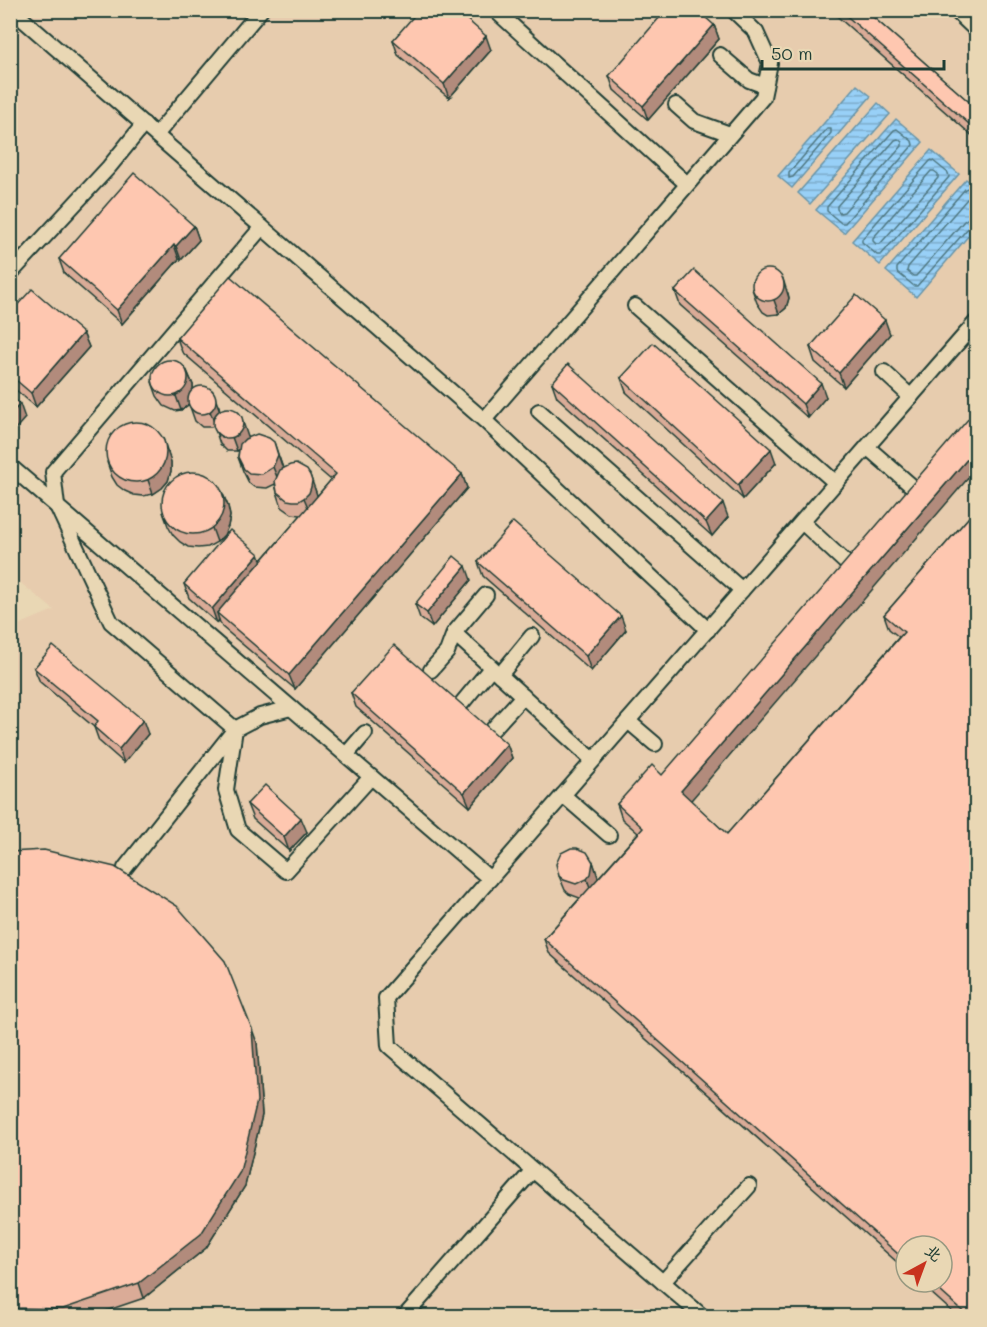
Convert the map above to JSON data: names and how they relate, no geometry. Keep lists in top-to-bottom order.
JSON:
{
  "scale_bar": "50 m",
  "north": "top right"
}
